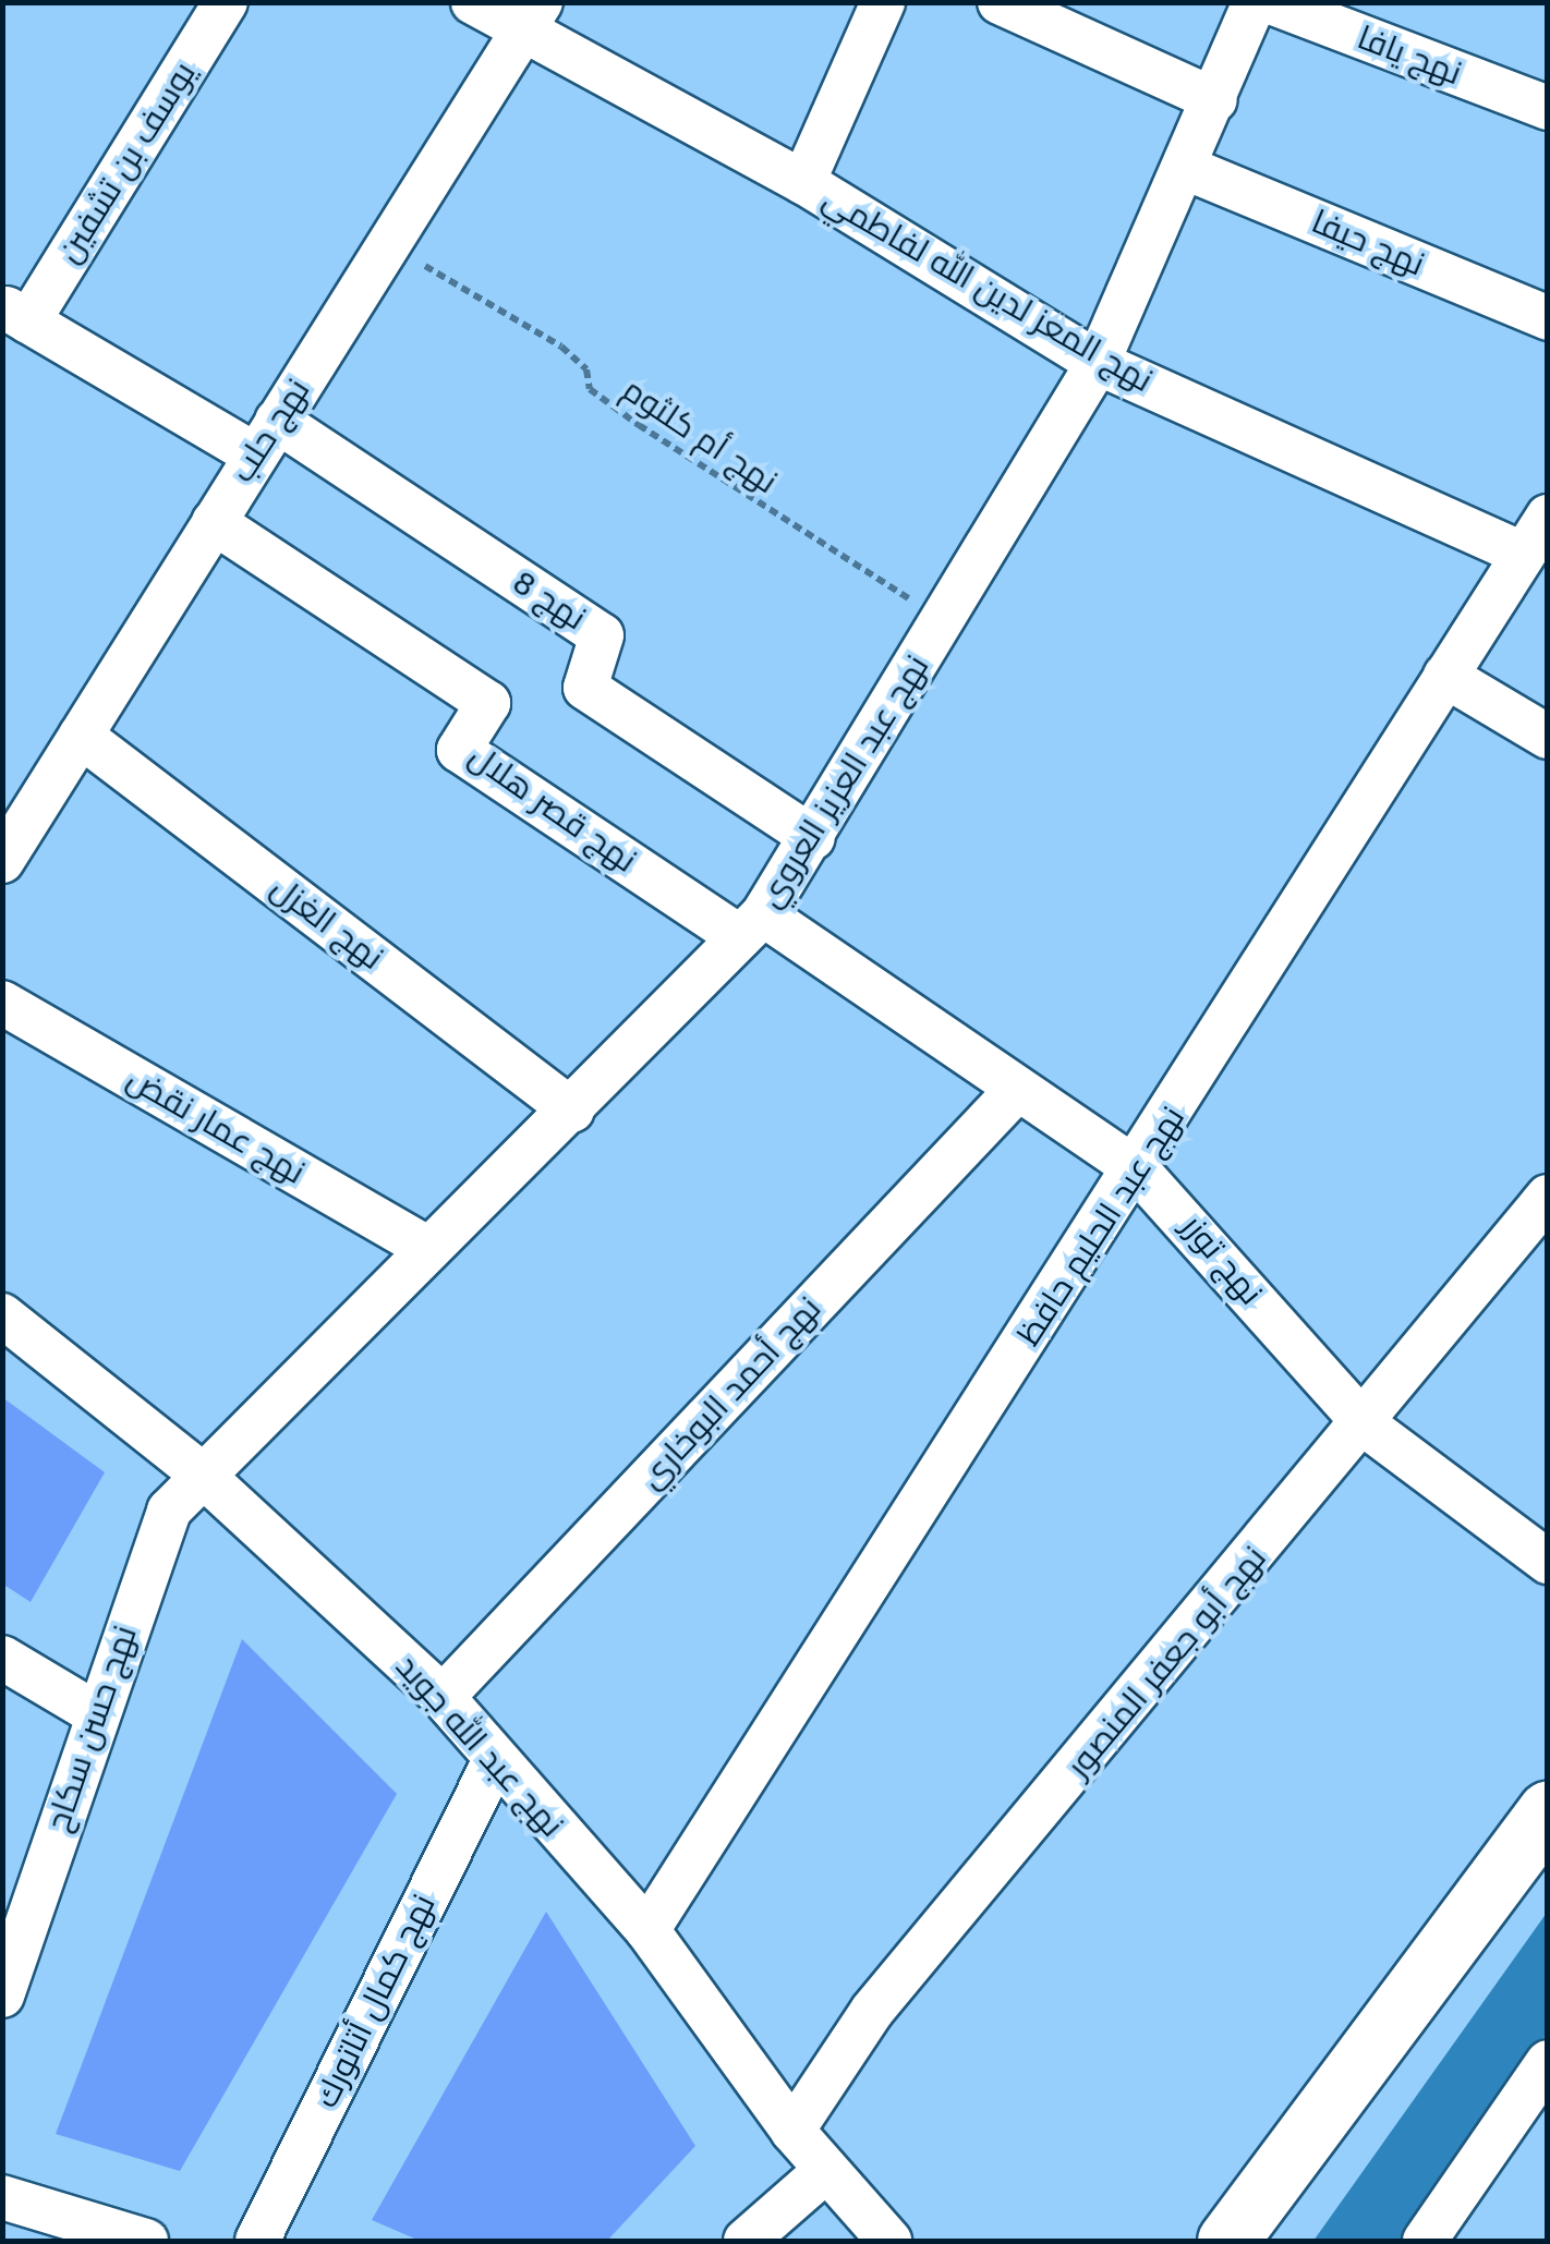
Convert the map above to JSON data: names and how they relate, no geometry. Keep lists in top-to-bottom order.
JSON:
{
  "streets": {
    "street": [
      "نهج يافا",
      "يوسف بن تشفين",
      "نهج حيفا",
      "نهج المعز لدين الله لفاطمي",
      "نهج حلب",
      "نهج 8",
      "نهج عبد العزيز العروي",
      "نهج قصر هلال",
      "نهج الغزل",
      "نهج عمار نقض",
      "نهج عبد الحليم حافظ",
      "نهج توزر",
      "نهج أحمد البوخاري",
      "نهج أبو جعفر المنصور",
      "نهج حسن سكاح",
      "نهج عبد الله جويد",
      "نهج كمال أتاتورك"
    ],
    "path": ["نهج أم كلثوم"]
  },
  "crossings": [
    ["نهج حيفا", "نهج عبد العزيز العروي"],
    ["نهج المعز لدين الله لفاطمي", "نهج حلب"],
    ["نهج المعز لدين الله لفاطمي", "نهج عبد العزيز العروي"],
    ["نهج المعز لدين الله لفاطمي", "نهج عبد الحليم حافظ"],
    ["نهج حلب", "نهج أم كلثوم"],
    ["نهج حلب", "نهج 8"],
    ["نهج حلب", "نهج قصر هلال"],
    ["نهج حلب", "نهج الغزل"],
    ["نهج أم كلثوم", "نهج عبد العزيز العروي"],
    ["نهج 8", "نهج عبد العزيز العروي"],
    ["نهج عبد العزيز العروي", "نهج قصر هلال"],
    ["نهج عبد العزيز العروي", "نهج الغزل"],
    ["نهج عبد العزيز العروي", "نهج عمار نقض"],
    ["نهج عبد العزيز العروي", "نهج توزر"],
    ["نهج عبد العزيز العروي", "نهج حسن سكاح"],
    ["نهج عبد العزيز العروي", "نهج عبد الله جويد"],
    ["نهج قصر هلال", "نهج توزر"],
    ["نهج عبد الحليم حافظ", "نهج توزر"],
    ["نهج عبد الحليم حافظ", "نهج عبد الله جويد"],
    ["نهج توزر", "نهج أحمد البوخاري"],
    ["نهج توزر", "نهج أبو جعفر المنصور"],
    ["نهج أحمد البوخاري", "نهج عبد الله جويد"],
    ["نهج أبو جعفر المنصور", "نهج عبد الله جويد"],
    ["نهج حسن سكاح", "نهج عبد الله جويد"],
    ["نهج عبد الله جويد", "نهج كمال أتاتورك"]
  ]
}
